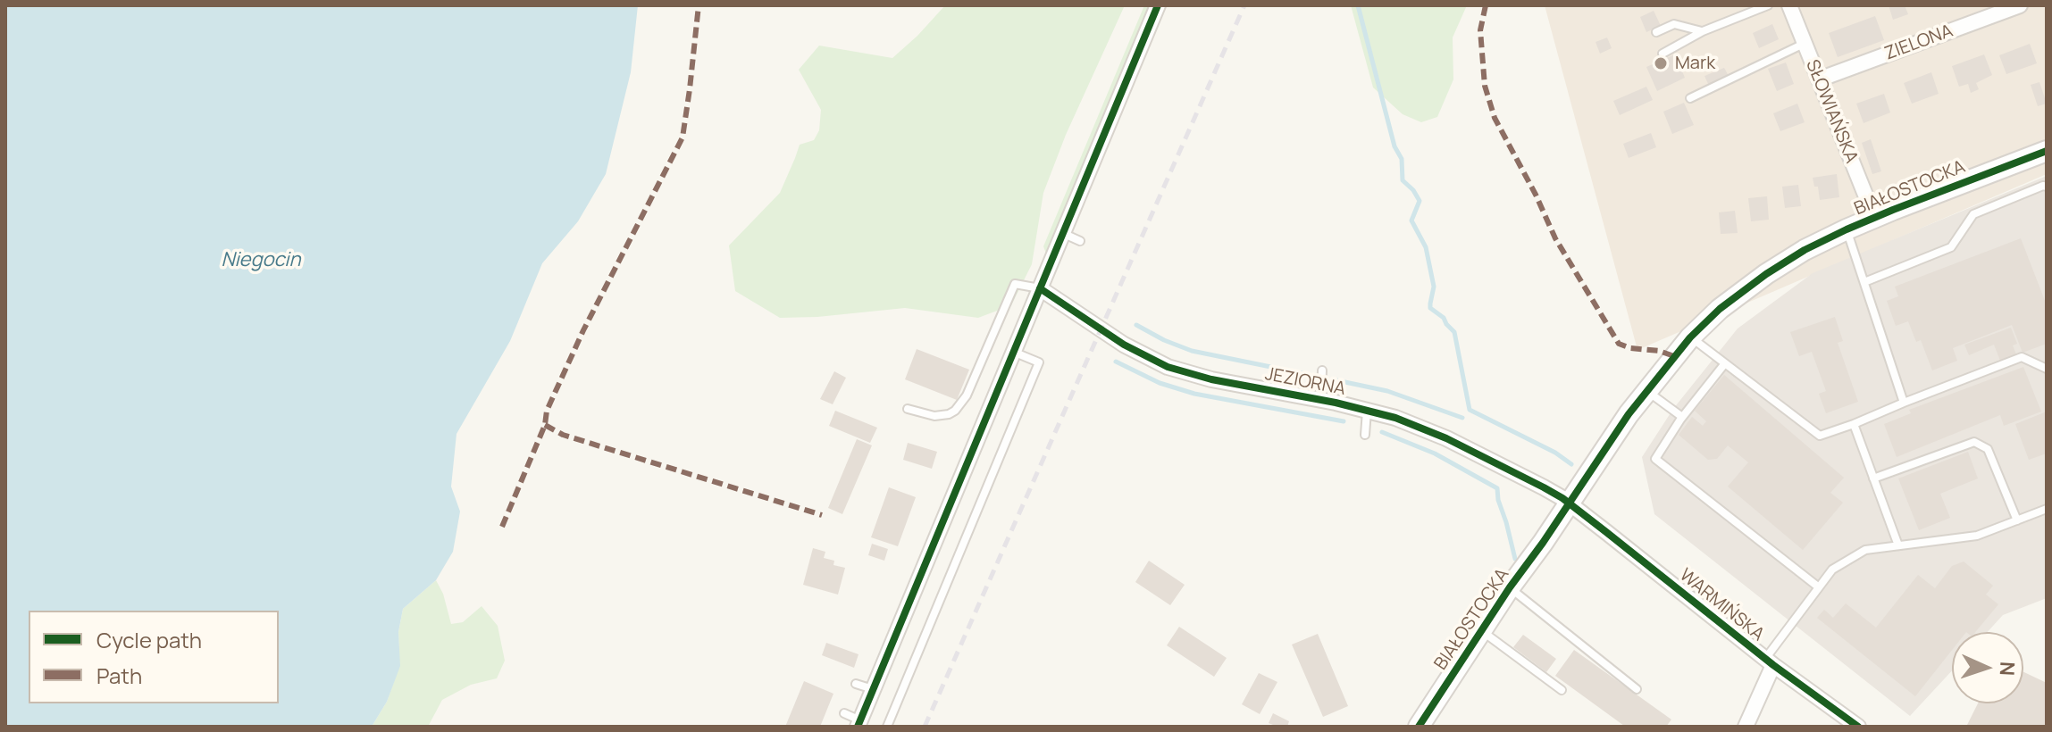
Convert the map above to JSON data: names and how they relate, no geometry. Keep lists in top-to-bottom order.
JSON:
{
  "streets": {
    "street": [
      "ZIELONA",
      "SŁOWIAŃSKA",
      "BIAŁOSTOCKA",
      "JEZIORNA",
      "WARMIŃSKA"
    ]
  },
  "crossings": [
    ["ZIELONA", "SŁOWIAŃSKA"],
    ["SŁOWIAŃSKA", "BIAŁOSTOCKA"],
    ["BIAŁOSTOCKA", "JEZIORNA"],
    ["BIAŁOSTOCKA", "WARMIŃSKA"],
    ["JEZIORNA", "WARMIŃSKA"]
  ],
  "water": ["Niegocin"],
  "places": ["Mark"],
  "legend": ["Cycle path", "Path"],
  "north": "right"
}
